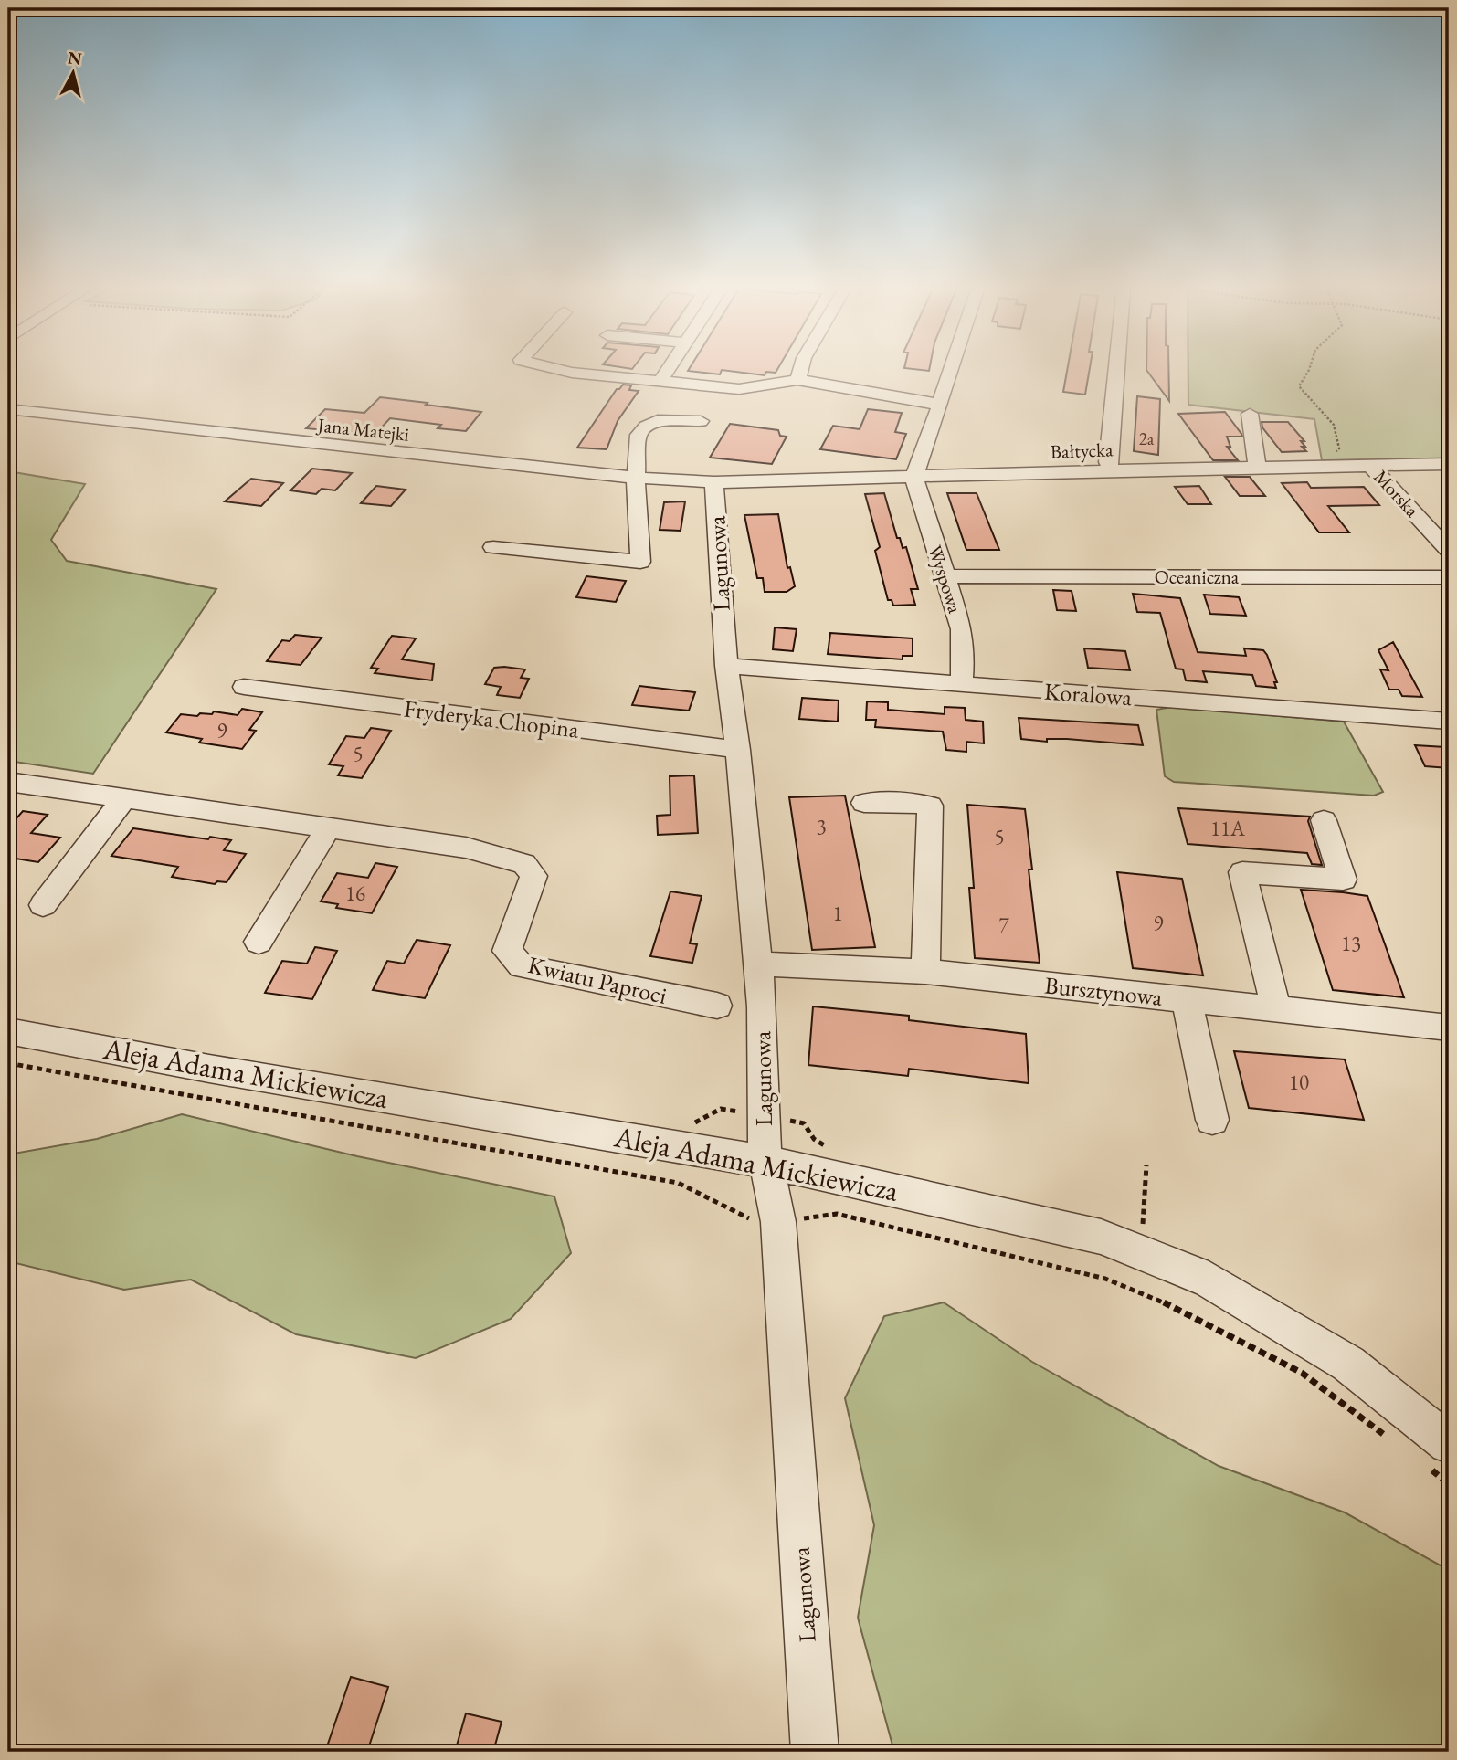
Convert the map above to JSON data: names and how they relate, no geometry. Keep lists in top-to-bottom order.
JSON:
{
  "streets": {
    "street": [
      "Jana Matejki",
      "Bałtycka",
      "Morska",
      "Lagunowa",
      "Oceaniczna",
      "Wyspowa",
      "Koralowa",
      "Fryderyka Chopina",
      "Kwiatu Paproci",
      "Bursztynowa",
      "Aleja Adama Mickiewicza"
    ]
  },
  "crossings": [
    ["Jana Matejki", "Bałtycka"],
    ["Jana Matejki", "Lagunowa"],
    ["Bałtycka", "Morska"],
    ["Bałtycka", "Lagunowa"],
    ["Bałtycka", "Wyspowa"],
    ["Lagunowa", "Koralowa"],
    ["Lagunowa", "Fryderyka Chopina"],
    ["Lagunowa", "Bursztynowa"],
    ["Lagunowa", "Aleja Adama Mickiewicza"],
    ["Oceaniczna", "Wyspowa"],
    ["Wyspowa", "Koralowa"]
  ],
  "house_numbers": [
    "2a",
    "9",
    "5",
    "3",
    "11A",
    "5",
    "16",
    "1",
    "9",
    "7",
    "13",
    "10"
  ],
  "north": "top"
}
